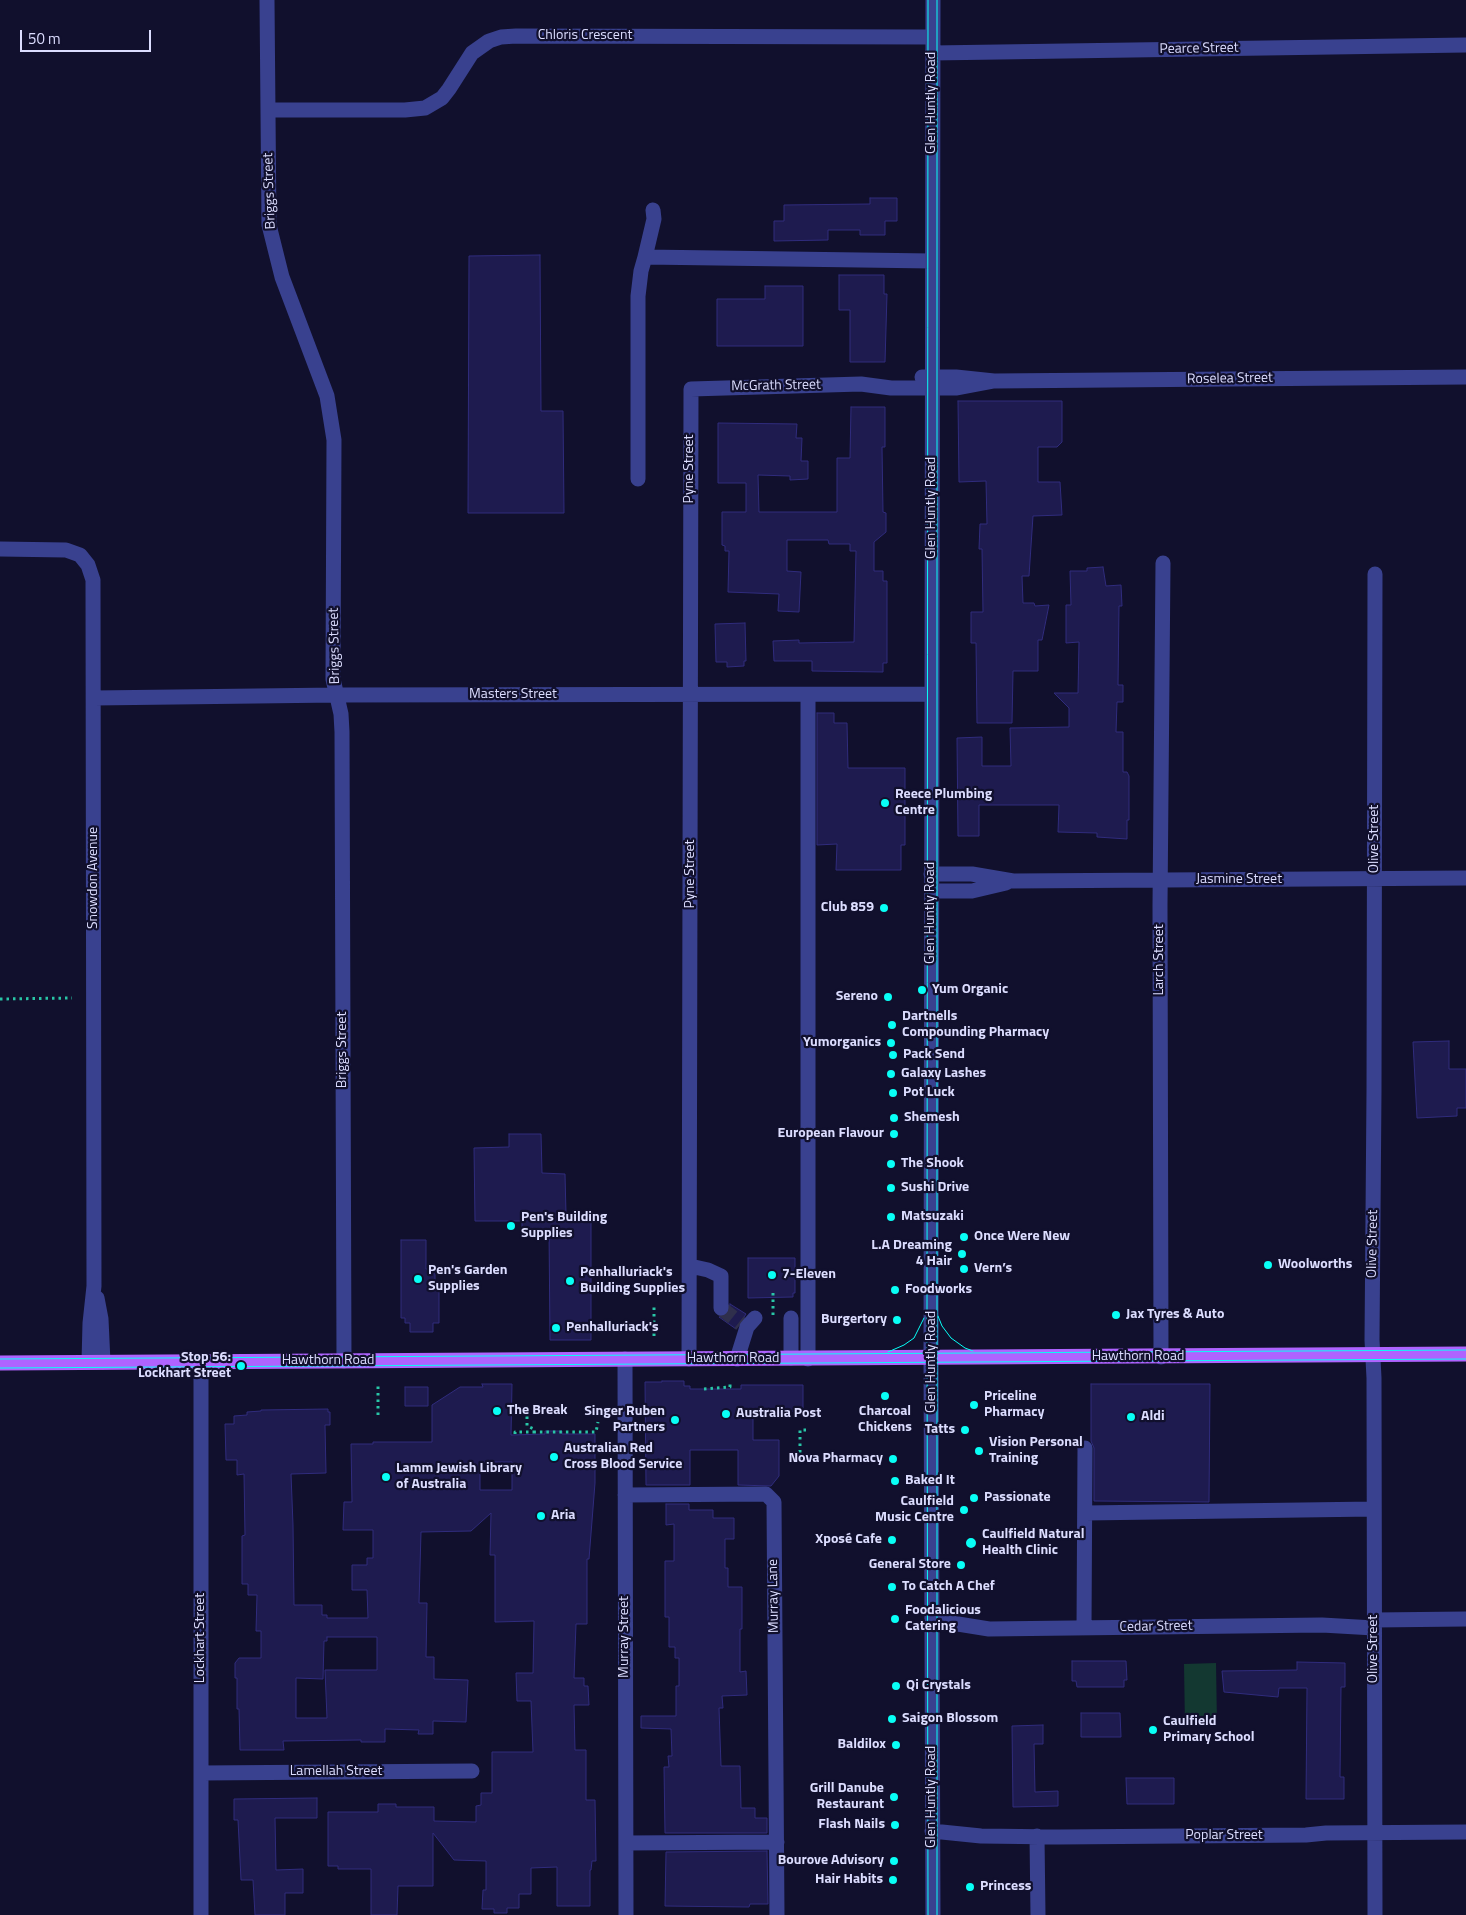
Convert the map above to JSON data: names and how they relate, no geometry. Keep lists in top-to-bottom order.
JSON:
{
  "streets": {
    "main road": ["Hawthorn Road"],
    "street": [
      "Chloris Crescent",
      "Pearce Street",
      "Glen Huntly Road",
      "Briggs Street",
      "Roselea Street",
      "McGrath Street",
      "Pyne Street",
      "Masters Street",
      "Olive Street",
      "Snowdon Avenue",
      "Jasmine Street",
      "Larch Street",
      "Murray Lane",
      "Cedar Street",
      "Murray Street",
      "Lockhart Street",
      "Lamellah Street",
      "Poplar Street"
    ]
  },
  "crossings": [
    ["Chloris Crescent", "Glen Huntly Road"],
    ["Chloris Crescent", "Briggs Street"],
    ["Pearce Street", "Glen Huntly Road"],
    ["Glen Huntly Road", "Roselea Street"],
    ["Glen Huntly Road", "McGrath Street"],
    ["Glen Huntly Road", "Masters Street"],
    ["Glen Huntly Road", "Jasmine Street"],
    ["Glen Huntly Road", "Hawthorn Road"],
    ["Glen Huntly Road", "Cedar Street"],
    ["Glen Huntly Road", "Poplar Street"],
    ["Briggs Street", "Masters Street"],
    ["Briggs Street", "Hawthorn Road"],
    ["Roselea Street", "McGrath Street"],
    ["McGrath Street", "Pyne Street"],
    ["Pyne Street", "Masters Street"],
    ["Pyne Street", "Hawthorn Road"],
    ["Masters Street", "Snowdon Avenue"],
    ["Olive Street", "Jasmine Street"],
    ["Olive Street", "Hawthorn Road"],
    ["Olive Street", "Cedar Street"],
    ["Olive Street", "Poplar Street"],
    ["Snowdon Avenue", "Hawthorn Road"],
    ["Jasmine Street", "Larch Street"],
    ["Larch Street", "Hawthorn Road"],
    ["Hawthorn Road", "Murray Street"],
    ["Hawthorn Road", "Lockhart Street"],
    ["Murray Lane", "Murray Street"],
    ["Lockhart Street", "Lamellah Street"]
  ],
  "places": [
    "Reece Plumbing Centre",
    "Club 859",
    "Yum Organic",
    "Sereno",
    "Dartnells Compounding Pharmacy",
    "Yumorganics",
    "Pack Send",
    "Galaxy Lashes",
    "Pot Luck",
    "Shemesh",
    "European Flavour",
    "The Shook",
    "Sushi Drive",
    "Matsuzaki",
    "Pen's Building Supplies",
    "Once Were New",
    "L.A Dreaming 4 Hair",
    "Woolworths",
    "Vern’s",
    "7-Eleven",
    "Pen's Garden Supplies",
    "Penhalluriack's Building Supplies",
    "Foodworks",
    "Jax Tyres & Auto",
    "Burgertory",
    "Penhalluriack's",
    "Stop 56: Lockhart Street",
    "Charcoal Chickens",
    "Priceline Pharmacy",
    "The Break",
    "Australia Post",
    "Aldi",
    "Singer Ruben Partners",
    "Tatts",
    "Vision Personal Training",
    "Australian Red Cross Blood Service",
    "Nova Pharmacy",
    "Lamm Jewish Library of Australia",
    "Baked It",
    "Passionate",
    "Caulfield Music Centre",
    "Aria",
    "Xposé Cafe",
    "Caulfield Natural Health Clinic",
    "General Store",
    "To Catch A Chef",
    "Foodalicious Catering",
    "Qi Crystals",
    "Saigon Blossom",
    "Caulfield Primary School",
    "Baldilox",
    "Grill Danube Restaurant",
    "Flash Nails",
    "Bourove Advisory",
    "Hair Habits",
    "Princess"
  ],
  "scale_bar": "50 m"
}
